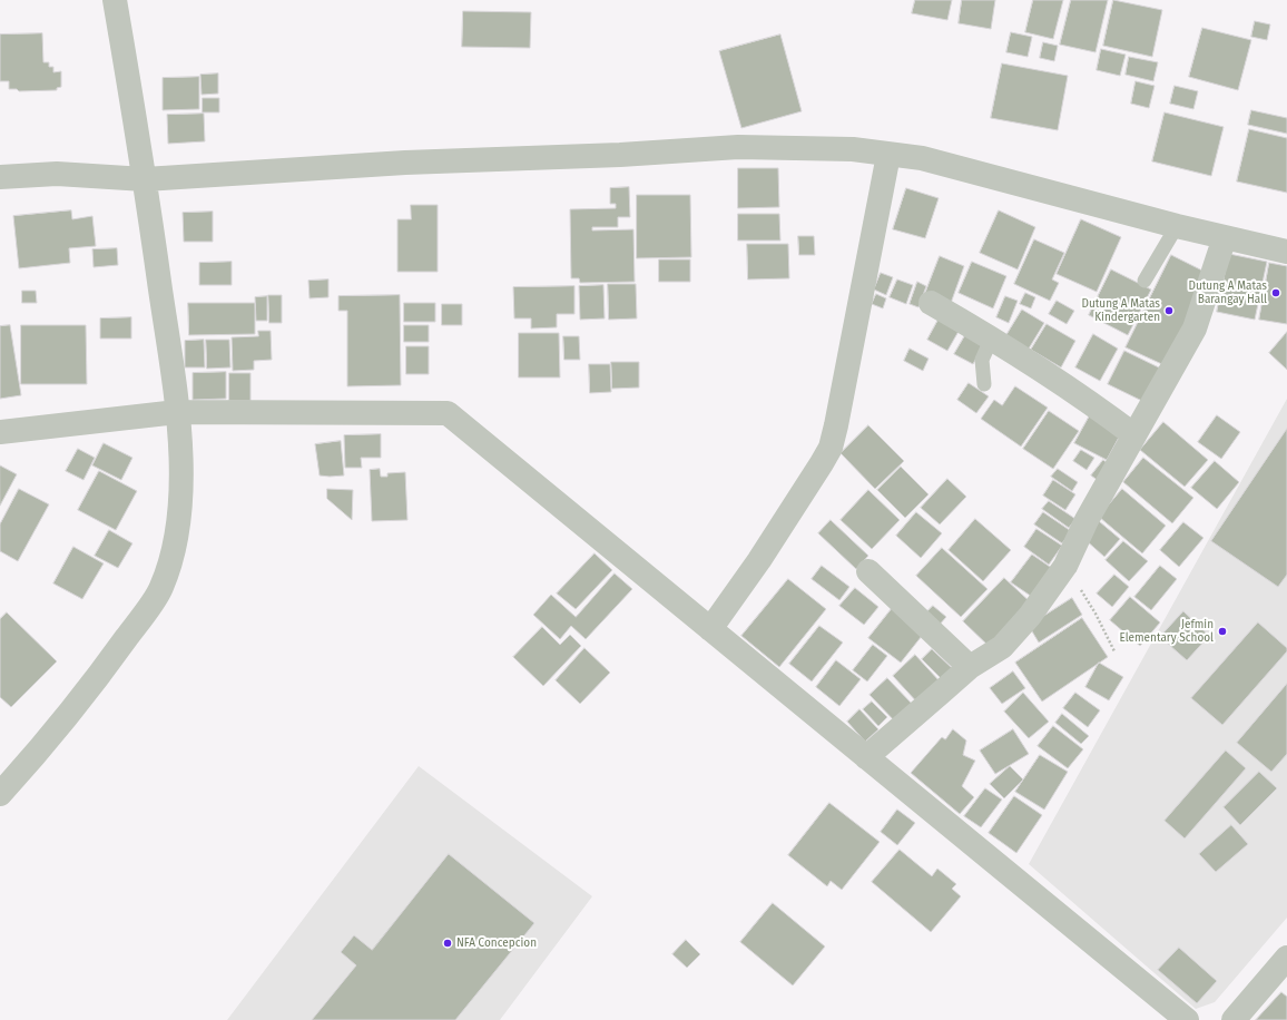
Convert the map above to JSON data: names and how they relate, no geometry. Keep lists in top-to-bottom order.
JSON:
{
  "places": [
    "Dutung A Matas Barangay Hall",
    "Dutung A Matas Kindergarten",
    "Jefmin Elementary School",
    "NFA Concepcion"
  ]
}
